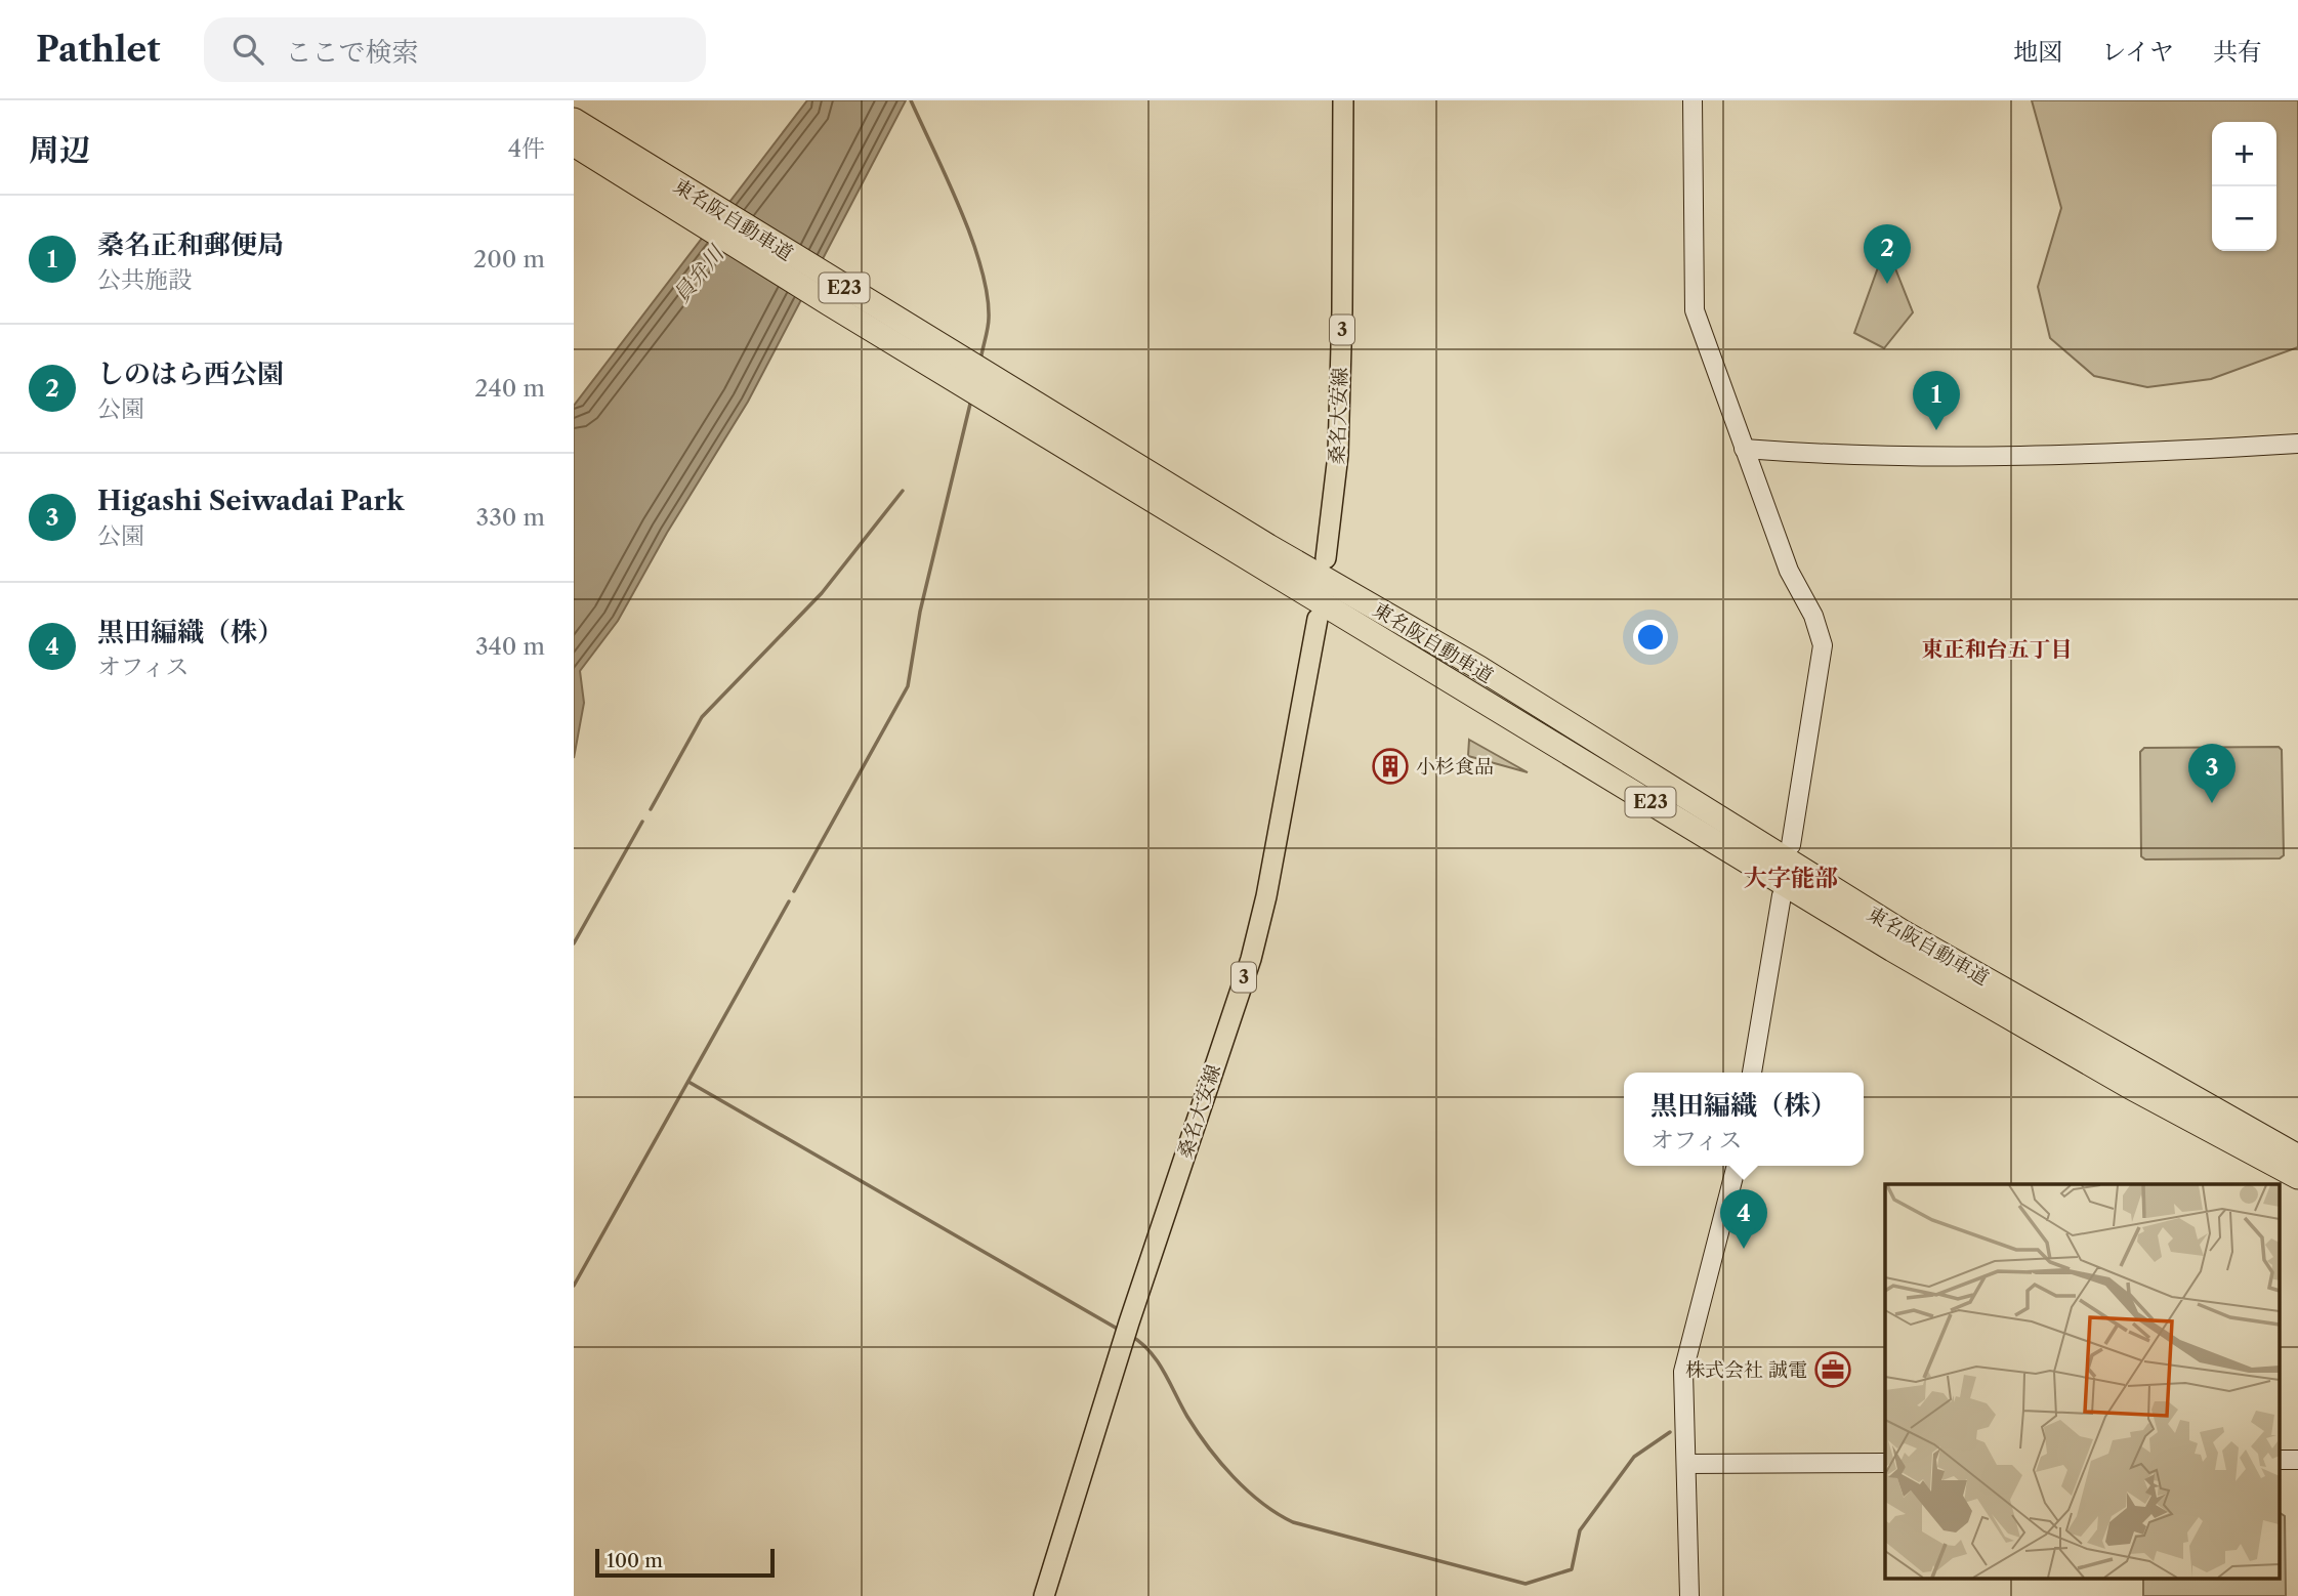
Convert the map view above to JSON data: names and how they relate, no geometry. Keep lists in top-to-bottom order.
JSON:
{
  "streets": {
    "highway": ["東名阪自動車道", "E23"],
    "main road": ["3", "桑名大安線"]
  },
  "districts": ["東正和台五丁目", "大字能部"],
  "water": ["員弁川"],
  "places": {
    "building": ["小杉食品"],
    "office": ["株式会社 誠電"]
  },
  "scale_bar": "100 m",
  "page": {
    "header": "Pathlet",
    "search": "ここで検索",
    "nav": ["地図", "レイヤ", "共有"],
    "heading": ["周辺", "4件"],
    "map_buttons": ["+", "−"],
    "list": [
      {
        "mark": "1",
        "name": "桑名正和郵便局",
        "note": "公共施設",
        "value": "200 m"
      },
      {
        "mark": "2",
        "name": "しのはら西公園",
        "note": "公園",
        "value": "240 m"
      },
      {
        "mark": "3",
        "name": "Higashi Seiwadai Park",
        "note": "公園",
        "value": "330 m"
      },
      {
        "mark": "4",
        "name": "黒田編織（株）",
        "note": "オフィス",
        "value": "340 m"
      }
    ],
    "pins": [
      "2",
      "1",
      "3",
      "4"
    ],
    "popup": ["黒田編織（株）", "オフィス"],
    "scale": "100 m"
  }
}
